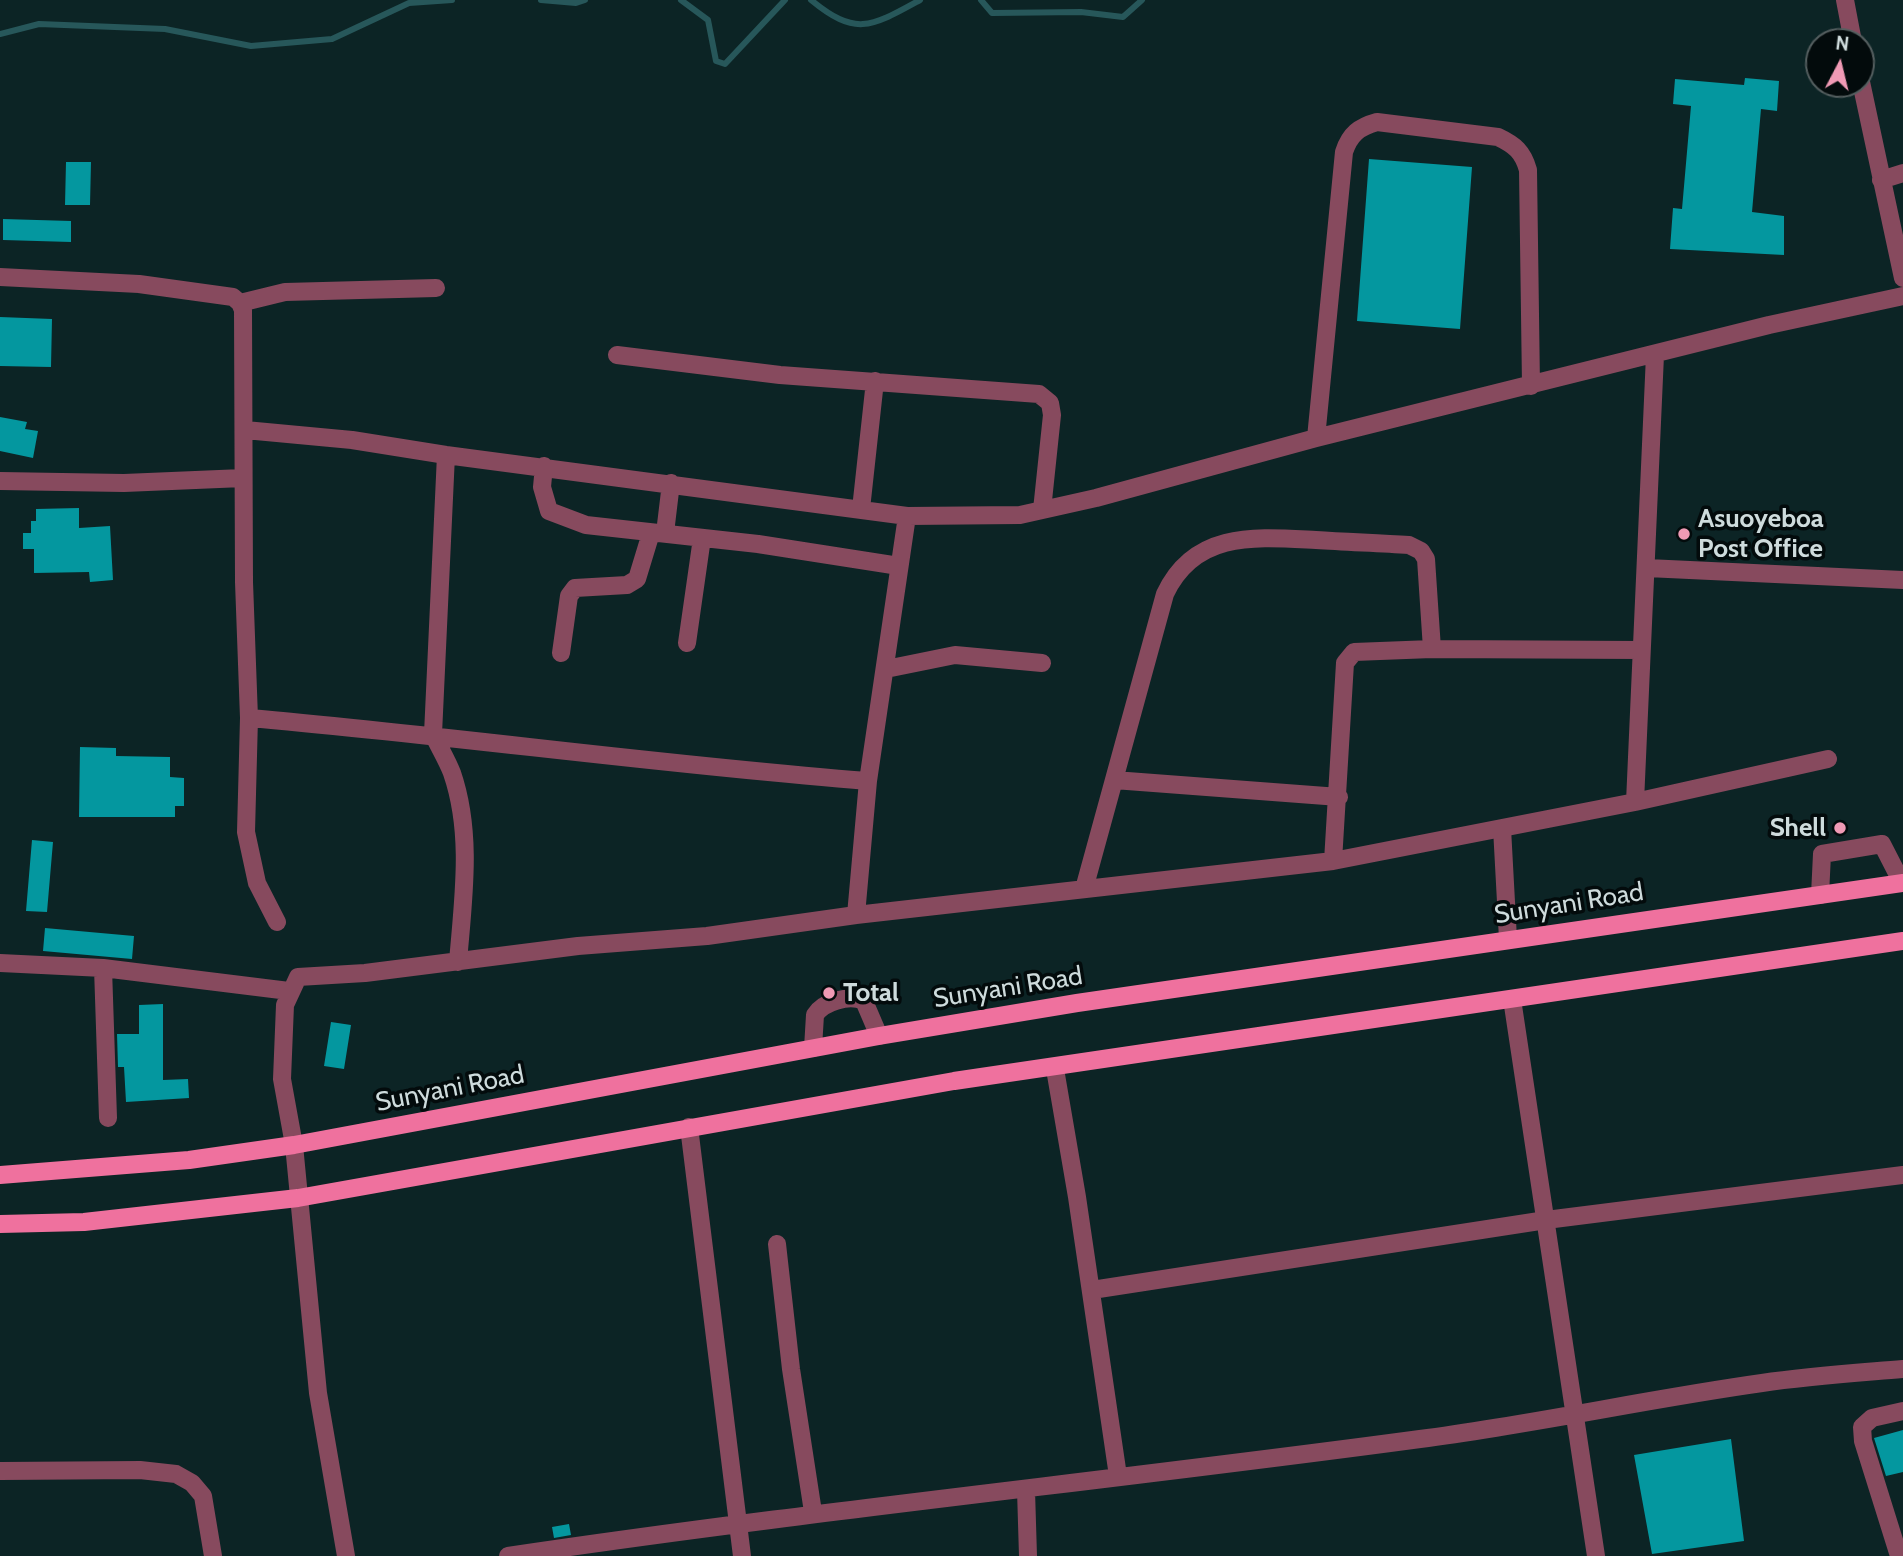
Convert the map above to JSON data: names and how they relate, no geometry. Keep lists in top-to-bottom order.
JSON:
{
  "streets": {
    "main road": ["Sunyani Road"]
  },
  "places": ["Asuoyeboa Post Office", "Shell", "Total"],
  "north": "top"
}
